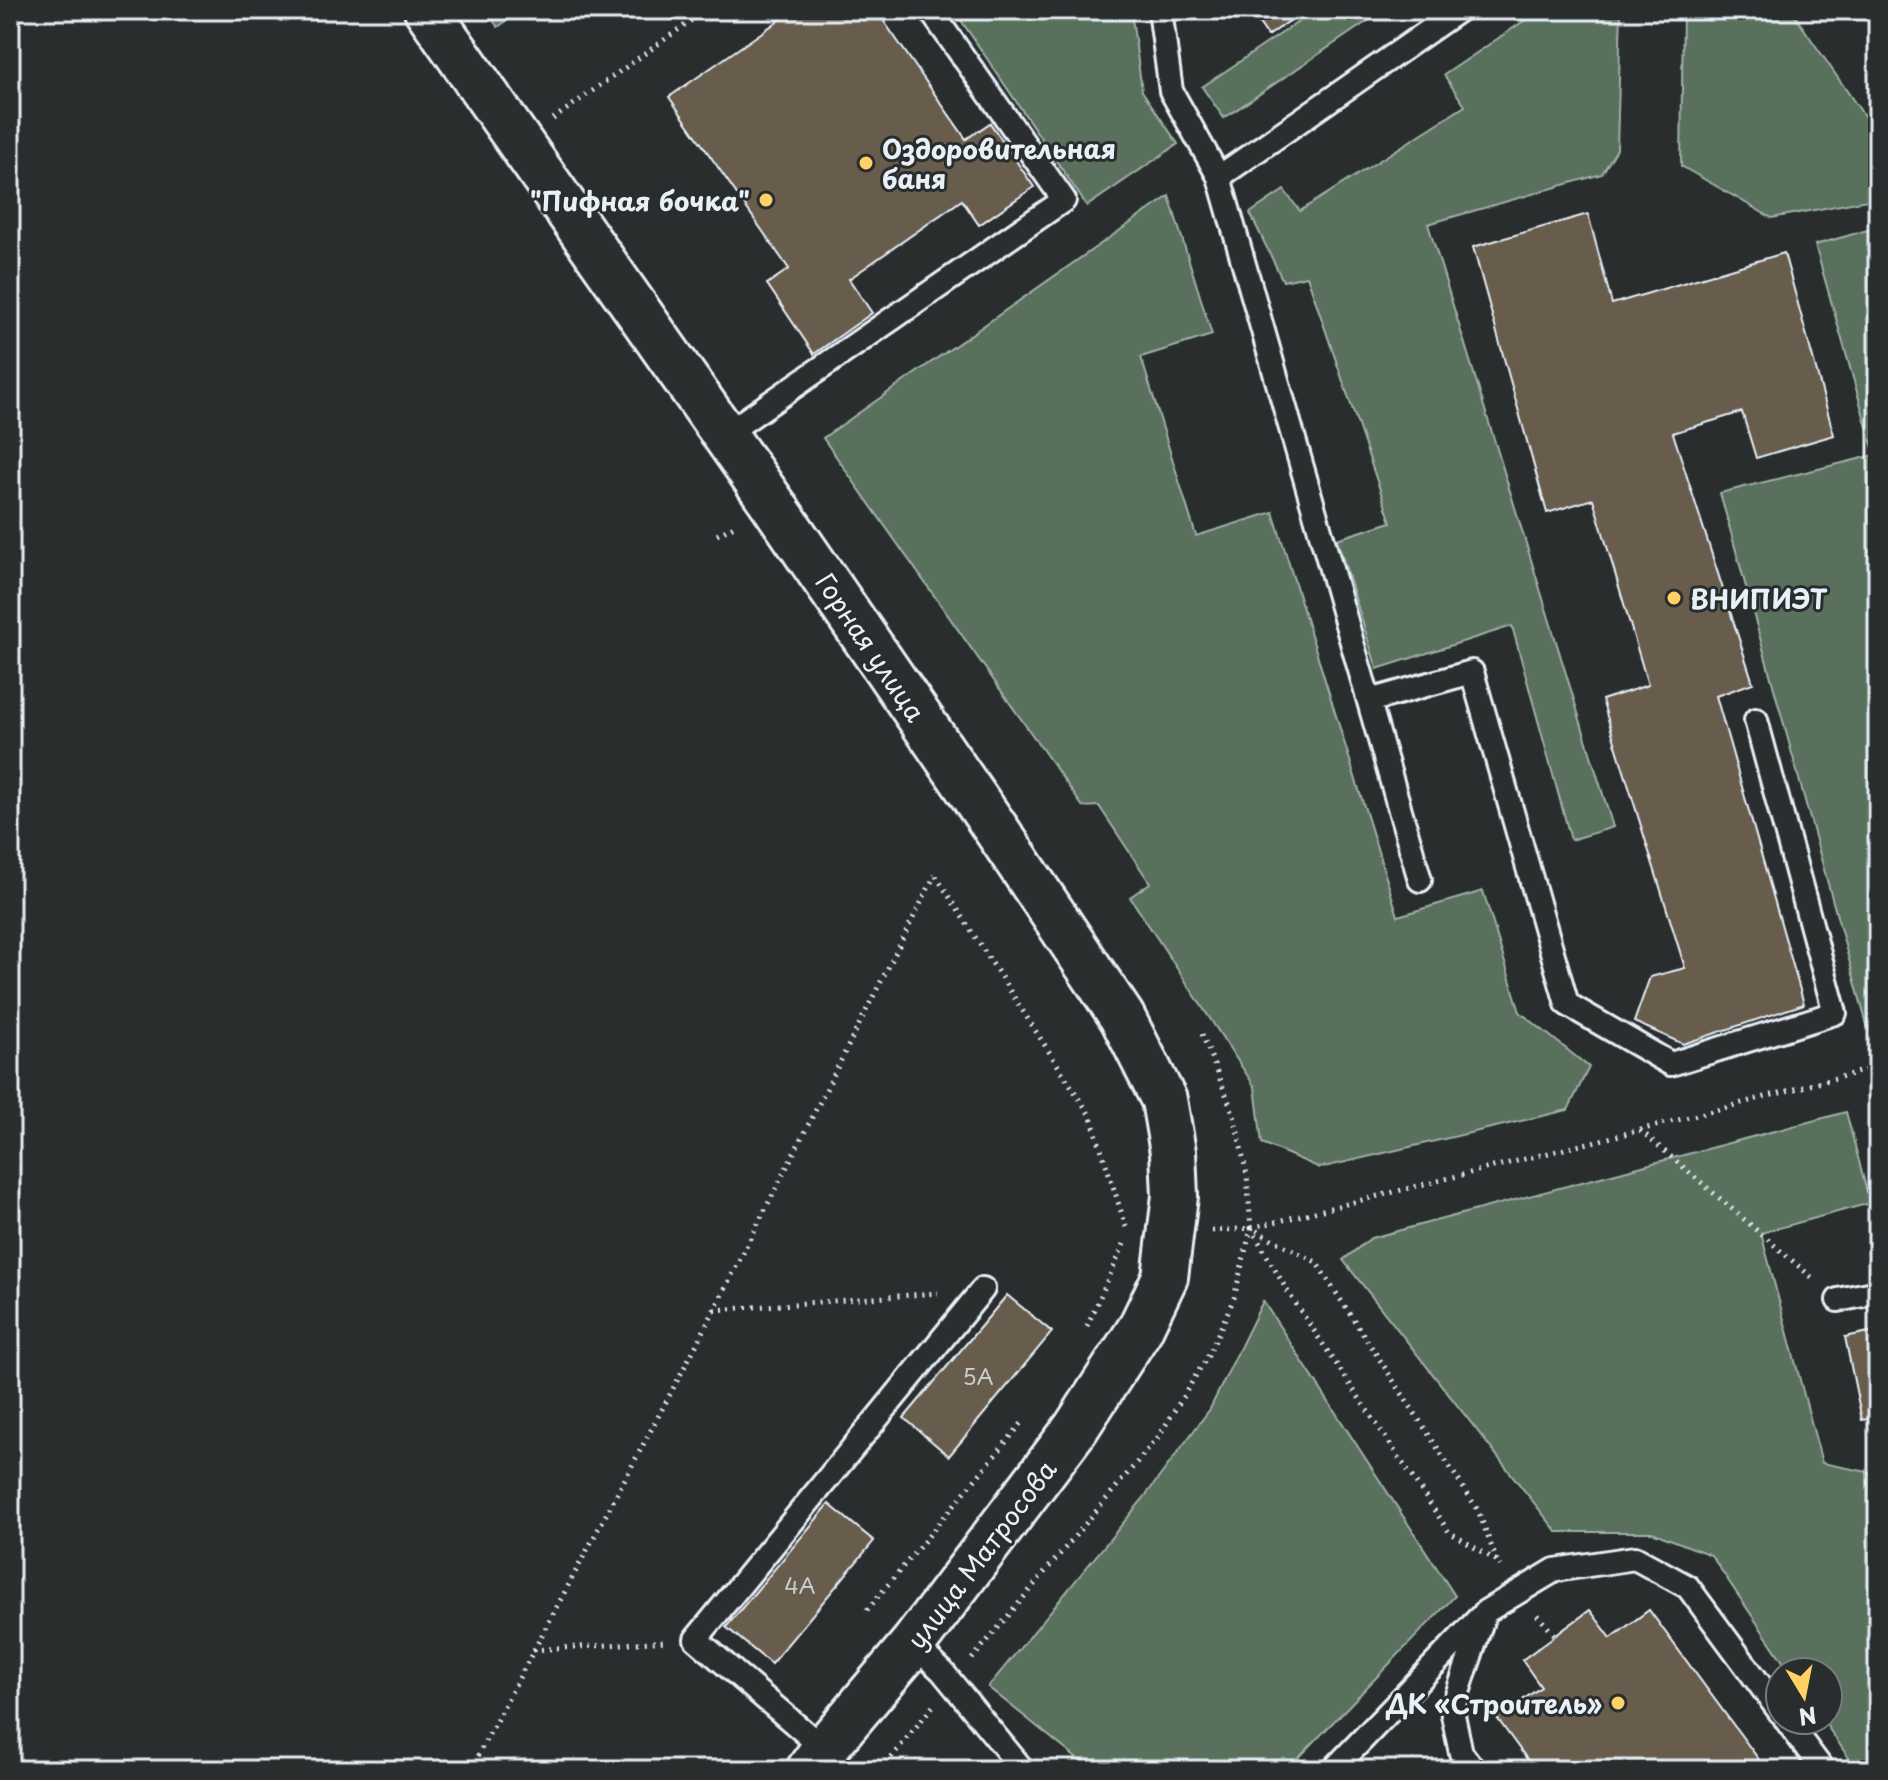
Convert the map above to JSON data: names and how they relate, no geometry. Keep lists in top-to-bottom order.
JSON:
{
  "streets": {
    "street": ["Горная улица", "улица Матросова"]
  },
  "crossings": [
    ["Горная улица", "улица Матросова"]
  ],
  "places": [
    "Оздоровительная баня",
    "\"Пифная бочка\"",
    "ВНИПИЭТ",
    "ДК «Строитель»"
  ],
  "house_numbers": ["5А", "4А"],
  "north": "bottom"
}
